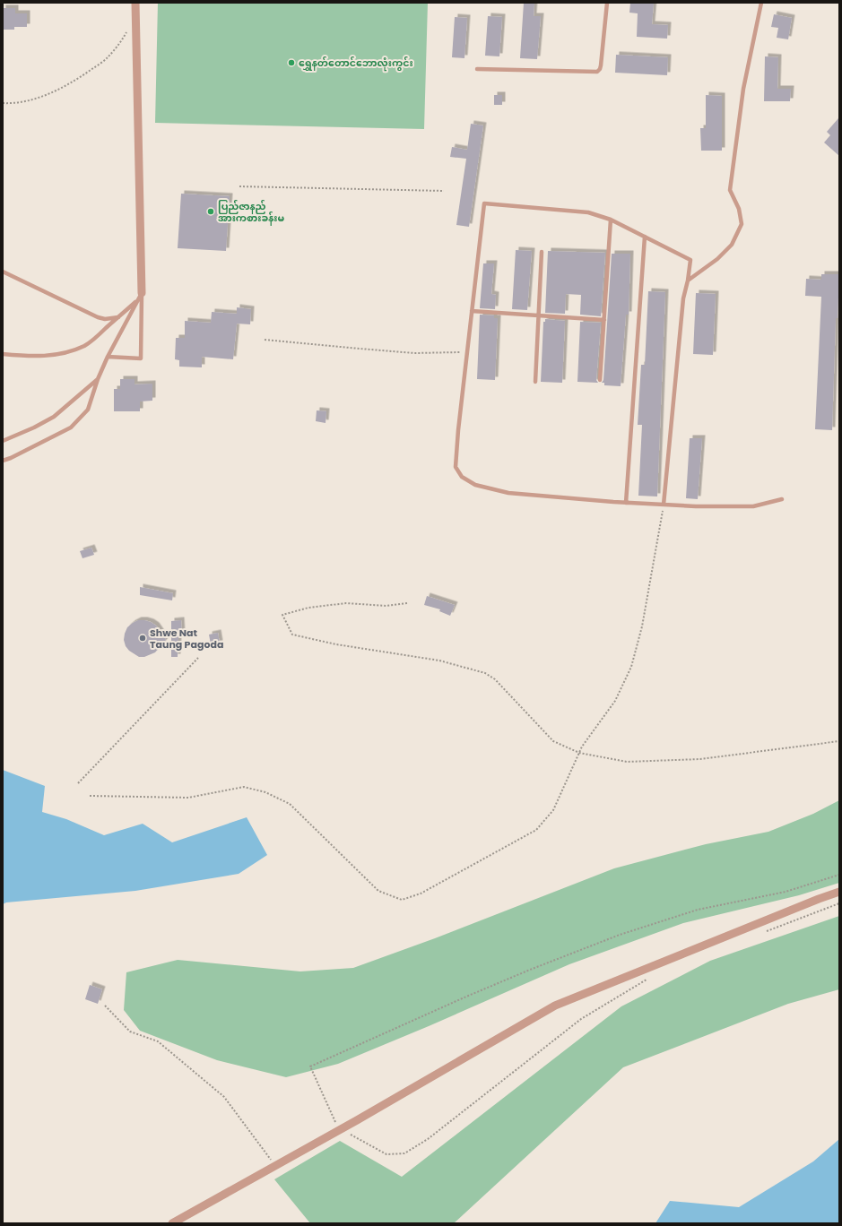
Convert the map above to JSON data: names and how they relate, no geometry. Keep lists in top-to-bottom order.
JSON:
{
  "places": ["ရွှေနတ်တောင်ဘောလုံးကွင်း", "ပြည်ဇာနည် အားကစားခန်းမ", "Shwe Nat Taung Pagoda"]
}
